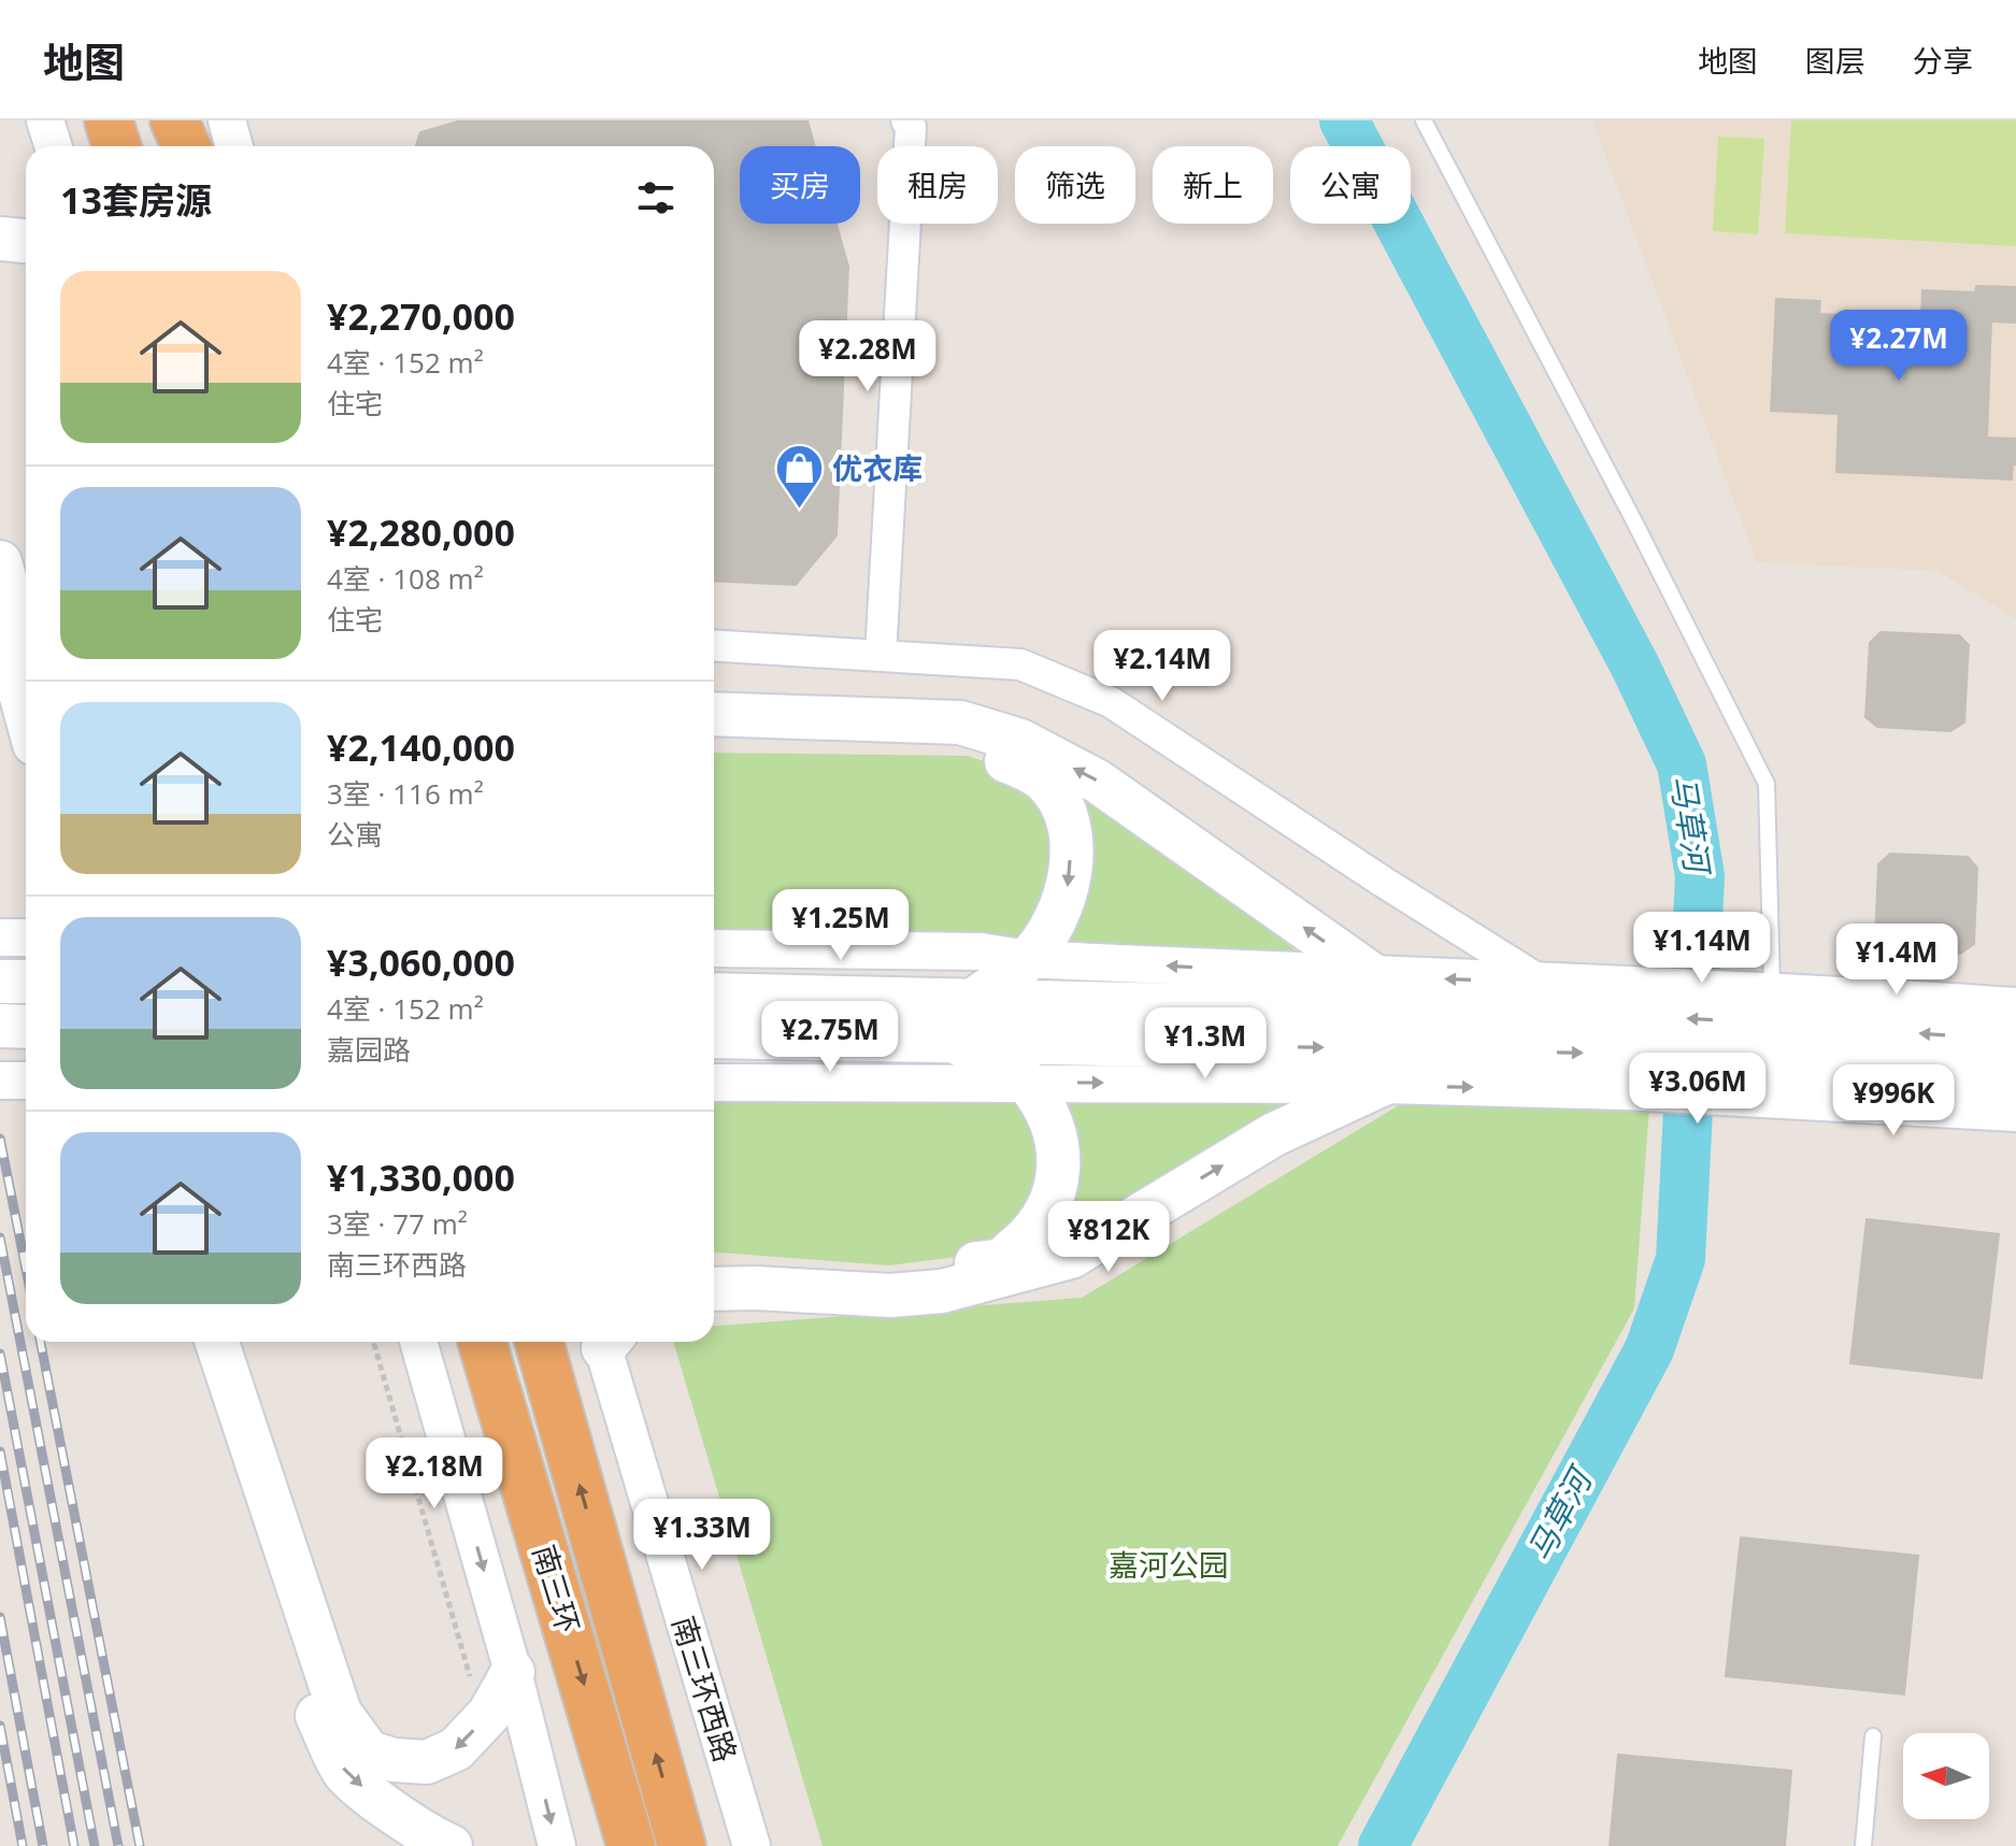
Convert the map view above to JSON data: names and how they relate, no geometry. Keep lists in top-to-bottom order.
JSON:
{
  "streets": {
    "highway": ["南三环"],
    "street": ["南三环西路"]
  },
  "water": ["马草河"],
  "parks": ["嘉河公园"],
  "places": {
    "shop": ["优衣库"]
  },
  "north": "left",
  "page": {
    "header": "地图",
    "nav": ["地图", "图层", "分享"],
    "chip": [
      "买房",
      "租房",
      "筛选",
      "新上",
      "公寓"
    ],
    "heading": "13套房源",
    "list": [
      {
        "name": "¥2,270,000",
        "note": "4室 · 152 m² · 住宅"
      },
      {
        "name": "¥2,280,000",
        "note": "4室 · 108 m² · 住宅"
      },
      {
        "name": "¥2,140,000",
        "note": "3室 · 116 m² · 公寓"
      },
      {
        "name": "¥3,060,000",
        "note": "4室 · 152 m² · 嘉园路"
      },
      {
        "name": "¥1,330,000",
        "note": "3室 · 77 m² · 南三环西路"
      }
    ],
    "price": [
      "¥2.27M",
      "¥2.28M",
      "¥2.14M",
      "¥1.25M",
      "¥1.14M",
      "¥1.4M",
      "¥2.75M",
      "¥1.3M",
      "¥3.06M",
      "¥996K",
      "¥812K",
      "¥2.18M",
      "¥1.33M"
    ]
  }
}
